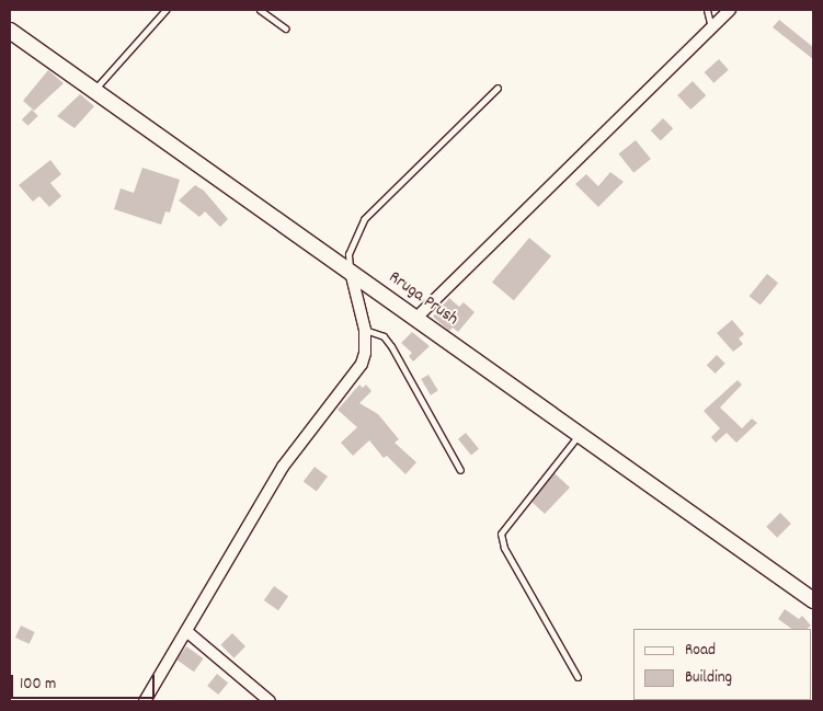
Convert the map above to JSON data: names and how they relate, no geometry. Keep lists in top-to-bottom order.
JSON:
{
  "streets": {
    "street": ["Rruga Prush"]
  },
  "legend": ["Road", "Building"],
  "scale_bar": "100 m"
}
